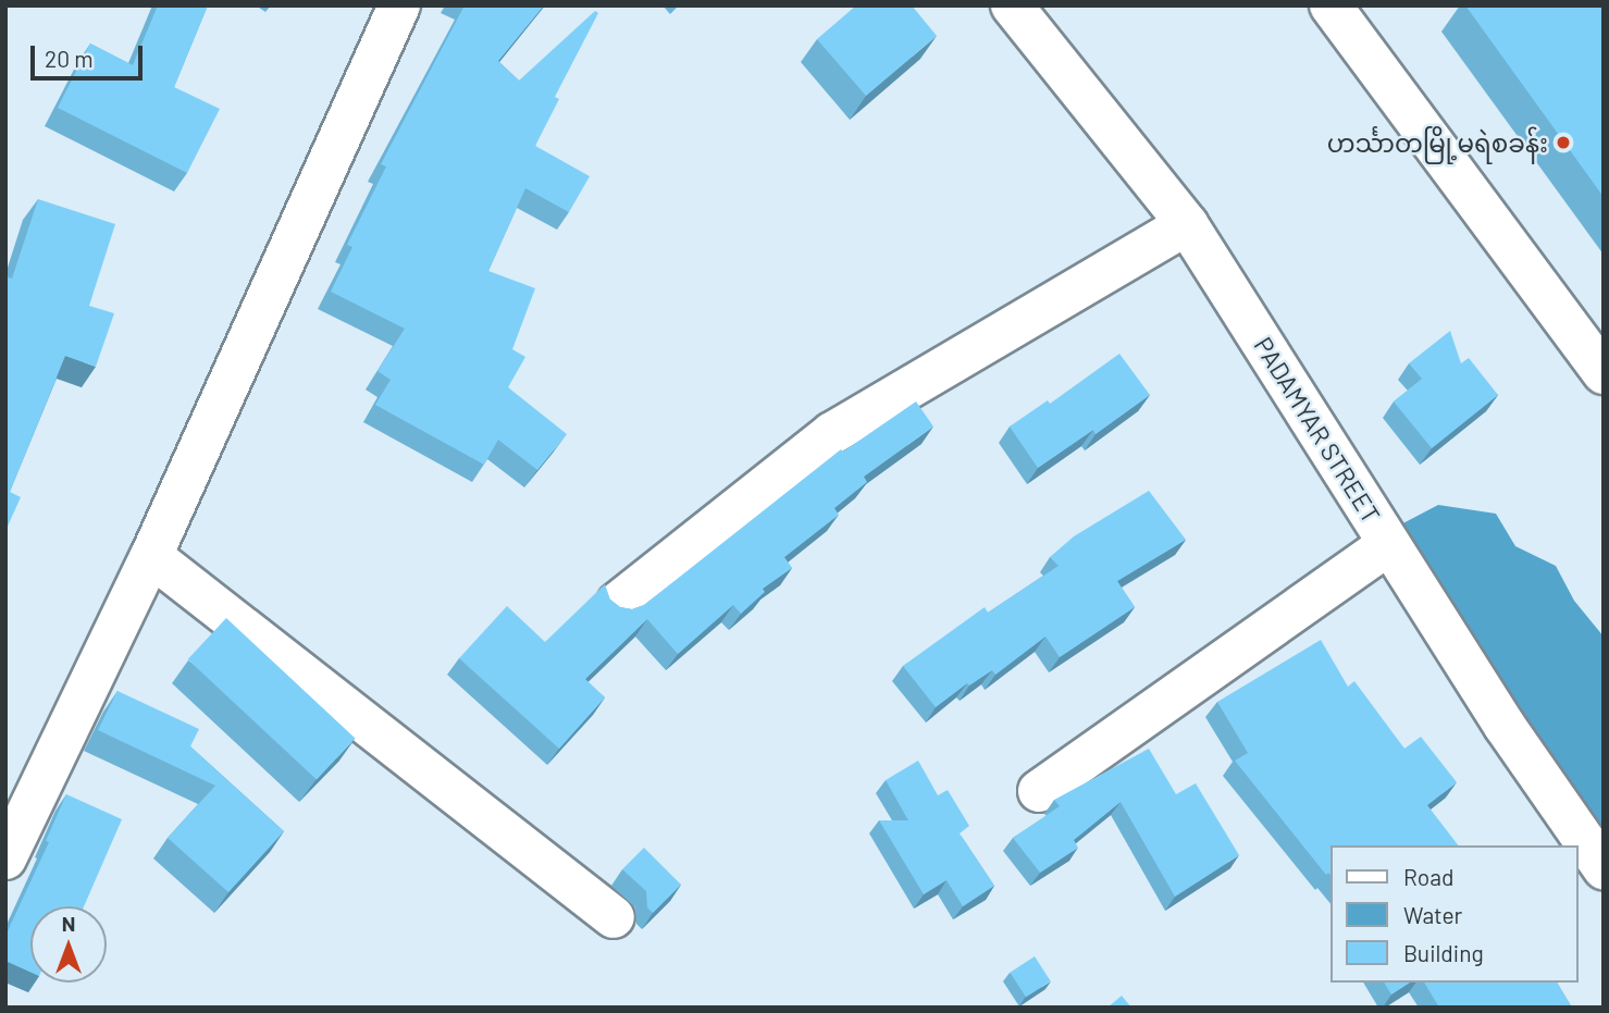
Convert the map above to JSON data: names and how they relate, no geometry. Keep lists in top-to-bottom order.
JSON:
{
  "streets": {
    "street": ["PADAMYAR STREET"]
  },
  "places": ["ဟင်္သာတမြို့မရဲစခန်း"],
  "legend": ["Road", "Water", "Building"],
  "scale_bar": "20 m",
  "north": "top"
}
